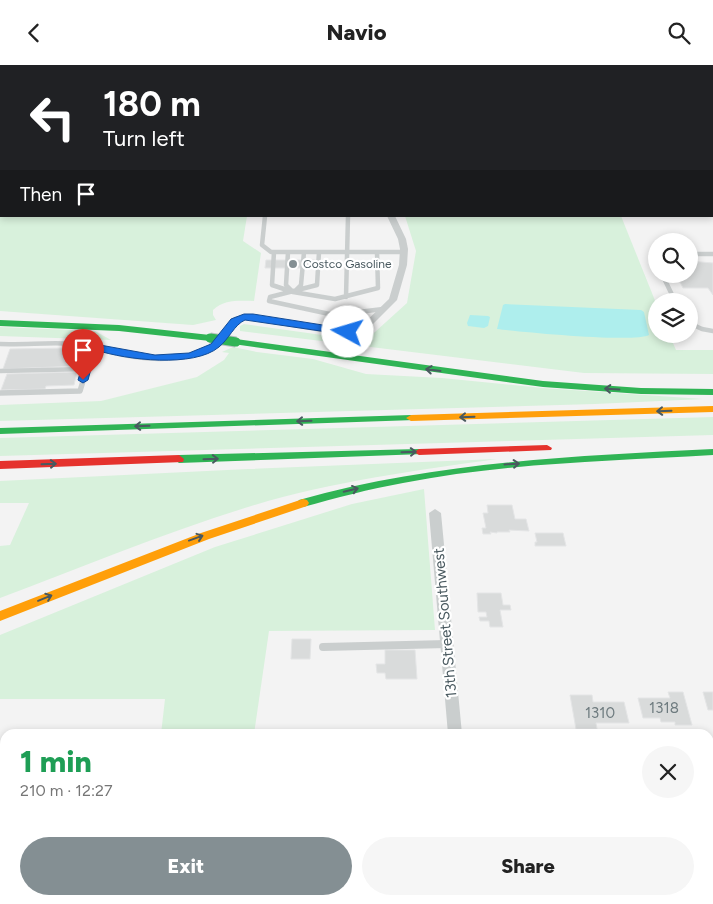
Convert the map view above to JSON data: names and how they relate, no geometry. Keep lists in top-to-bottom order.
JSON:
{
  "streets": {
    "street": ["13th Street Southwest"]
  },
  "places": ["Costco Gasoline"],
  "house_numbers": ["1318", "1310"],
  "page": {
    "header": "Navio",
    "turn": ["180 m", "Turn left"],
    "then": "Then",
    "heading": ["1 min", "210 m · 12:27"],
    "buttons": ["Exit", "Share"]
  }
}
